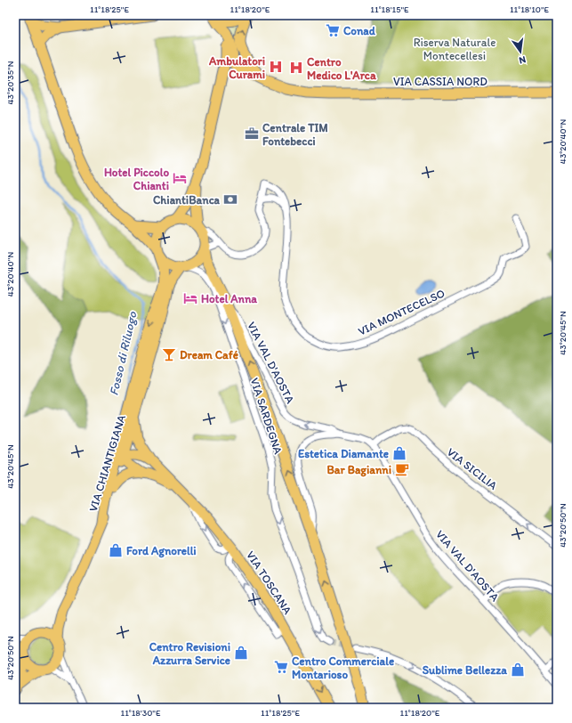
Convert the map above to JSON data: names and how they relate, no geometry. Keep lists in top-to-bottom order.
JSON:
{
  "streets": {
    "main road": ["VIA CASSIA NORD", "VIA CHIANTIGIANA", "VIA TOSCANA"],
    "street": [
      "VIA MONTECELSO",
      "VIA VAL D'AOSTA",
      "VIA SARDEGNA",
      "VIA SICILIA"
    ]
  },
  "crossings": [
    ["VIA VAL D'AOSTA", "VIA SICILIA"],
    ["VIA SARDEGNA", "VIA CHIANTIGIANA"],
    ["VIA CHIANTIGIANA", "VIA TOSCANA"]
  ],
  "one_way": ["VIA SARDEGNA", "VIA SICILIA"],
  "water": ["Fosso di Riluogo"],
  "parks": ["Riserva Naturale Montecellesi"],
  "places": {
    "supermarket": ["Conad", "Centro Commerciale Montarioso"],
    "hospital": ["Ambulatori Curami", "Centro Medico L'Arca"],
    "office": ["Centrale TIM Fontebecci"],
    "hotel": ["Hotel Piccolo Chianti", "Hotel Anna"],
    "bank": ["ChiantiBanca"],
    "bar": ["Dream Café"],
    "shop": [
      "Estetica Diamante",
      "Ford Agnorelli",
      "Centro Revisioni Azzurra Service",
      "Sublime Bellezza"
    ],
    "cafe": ["Bar Bagianni"]
  },
  "north": "bottom",
  "coordinates": [
    "11°18'25\"E",
    "11°18'20\"E",
    "11°18'15\"E",
    "11°18'10\"E",
    "43°20'35\"N",
    "43°20'40\"N",
    "43°20'45\"N",
    "43°20'50\"N",
    "11°18'30\"E"
  ]
}
